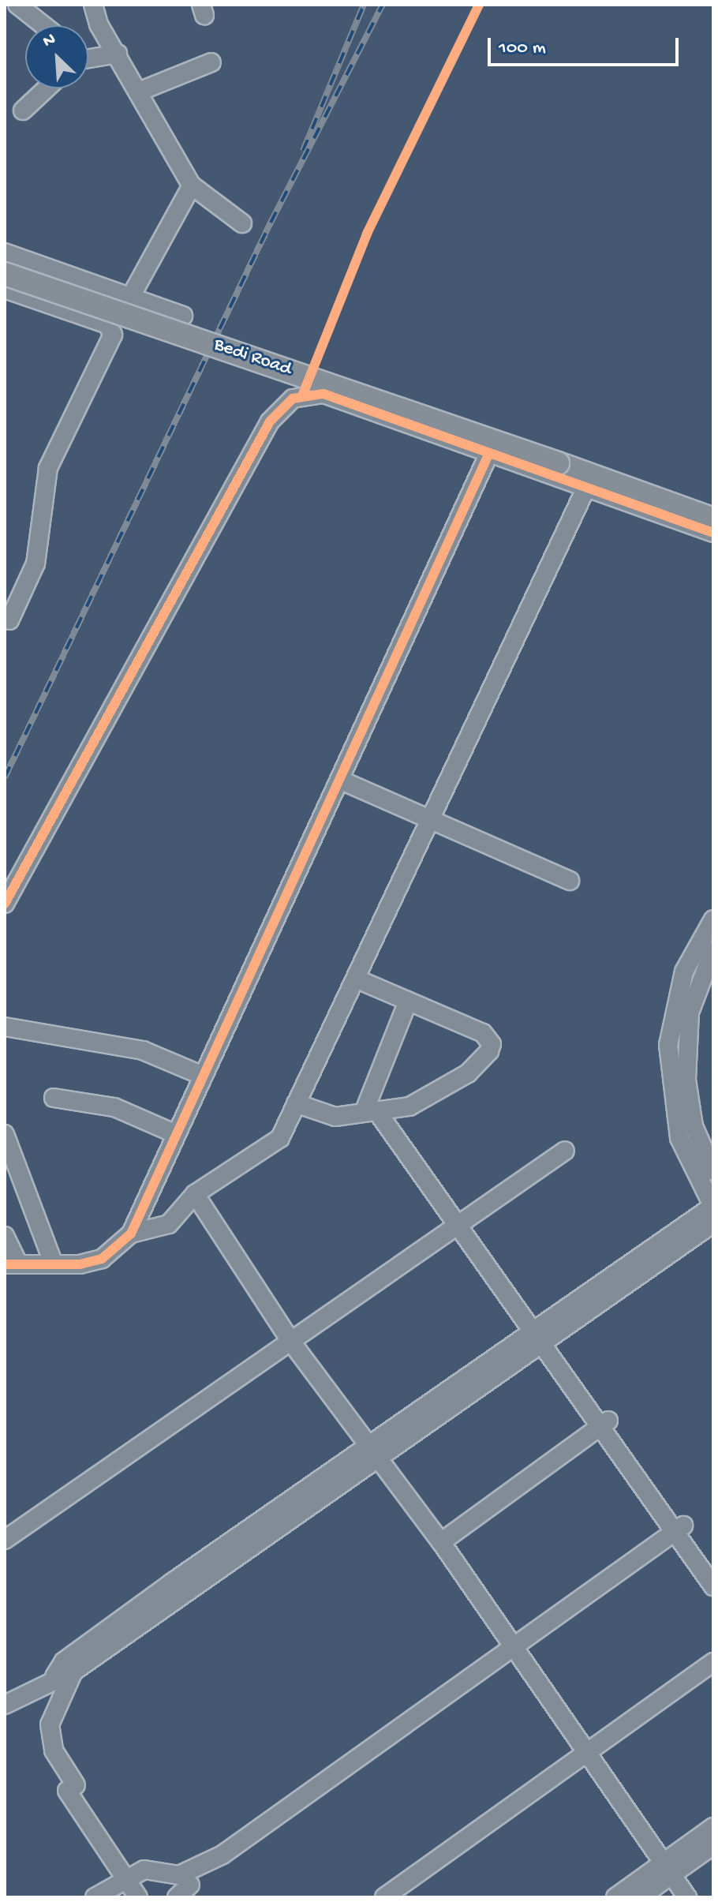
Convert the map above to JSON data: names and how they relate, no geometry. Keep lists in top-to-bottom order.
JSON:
{
  "streets": {
    "main road": ["Bedi Road"]
  },
  "scale_bar": "100 m",
  "north": "top left"
}
